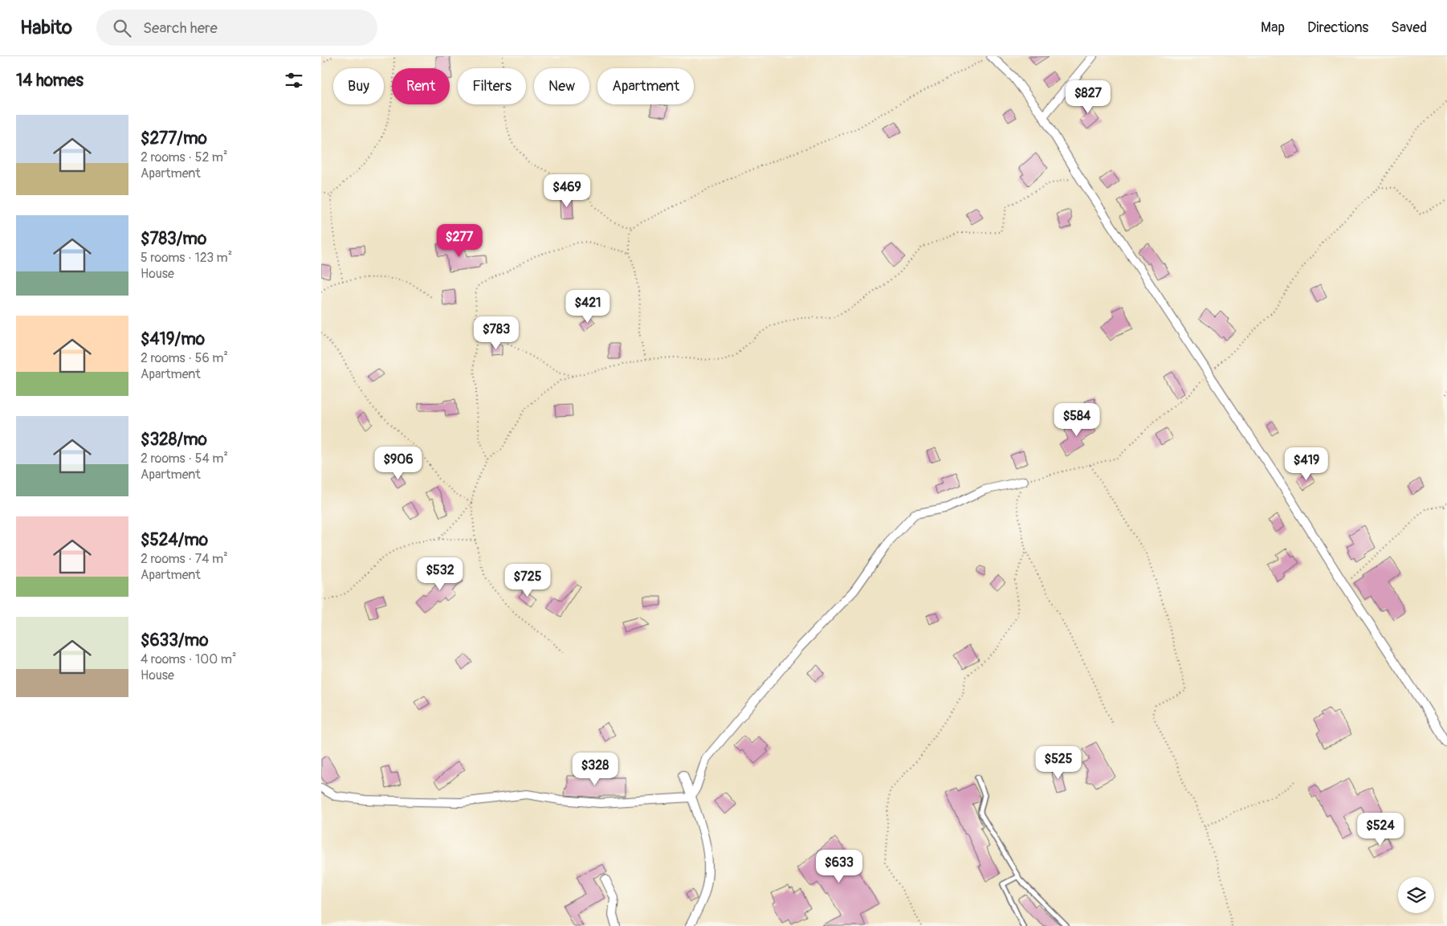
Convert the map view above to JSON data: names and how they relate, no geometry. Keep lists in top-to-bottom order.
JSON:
{
  "page": {
    "header": "Habito",
    "search": "Search here",
    "nav": ["Map", "Directions", "Saved"],
    "heading": "14 homes",
    "chip": [
      "Buy",
      "Rent",
      "Filters",
      "New",
      "Apartment"
    ],
    "price": [
      "$827",
      "$469",
      "$277",
      "$421",
      "$783",
      "$584",
      "$906",
      "$419",
      "$532",
      "$725",
      "$525",
      "$328",
      "$524",
      "$633"
    ],
    "list": [
      {
        "name": "$277/mo",
        "note": "2 rooms · 52 m² · Apartment"
      },
      {
        "name": "$783/mo",
        "note": "5 rooms · 123 m² · House"
      },
      {
        "name": "$419/mo",
        "note": "2 rooms · 56 m² · Apartment"
      },
      {
        "name": "$328/mo",
        "note": "2 rooms · 54 m² · Apartment"
      },
      {
        "name": "$524/mo",
        "note": "2 rooms · 74 m² · Apartment"
      },
      {
        "name": "$633/mo",
        "note": "4 rooms · 100 m² · House"
      }
    ]
  }
}
